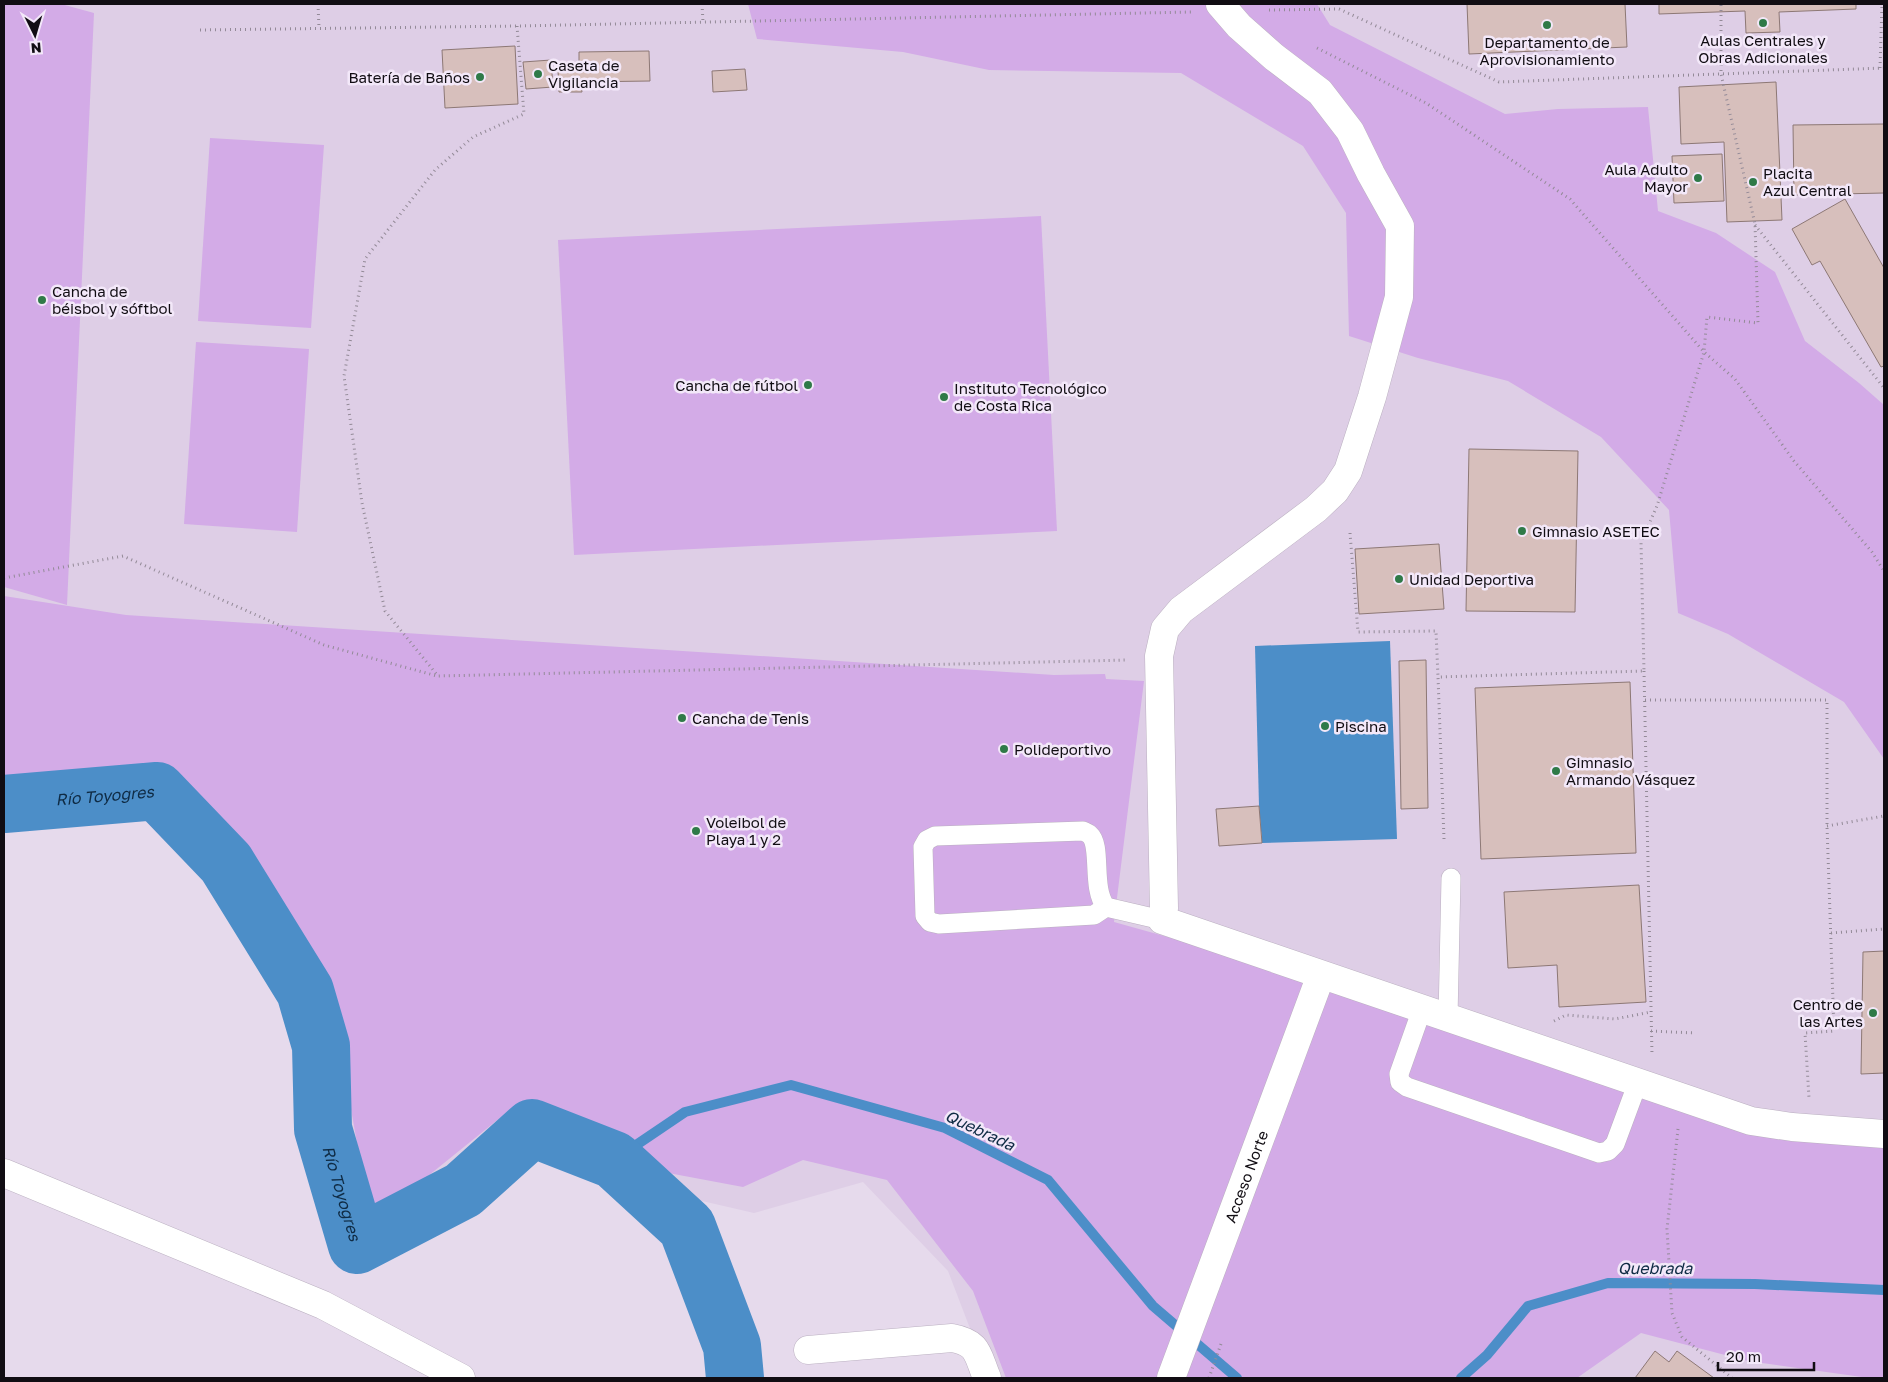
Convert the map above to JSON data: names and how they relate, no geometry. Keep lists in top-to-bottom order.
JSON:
{
  "streets": {
    "street": ["Acceso Norte"]
  },
  "water": ["Río Toyogres", "Quebrada"],
  "places": [
    "Aulas Centrales y Obras Adicionales",
    "Departamento de Aprovisionamiento",
    "Caseta de Vigilancia",
    "Batería de Baños",
    "Aula Adulto Mayor",
    "Placita Azul Central",
    "Cancha de béisbol y sóftbol",
    "Cancha de fútbol",
    "Instituto Tecnológico de Costa Rica",
    "Gimnasio ASETEC",
    "Unidad Deportiva",
    "Cancha de Tenis",
    "Piscina",
    "Polideportivo",
    "Gimnasio Armando Vásquez",
    "Voleibol de Playa 1 y 2",
    "Centro de las Artes"
  ],
  "scale_bar": "20 m",
  "north": "bottom"
}
